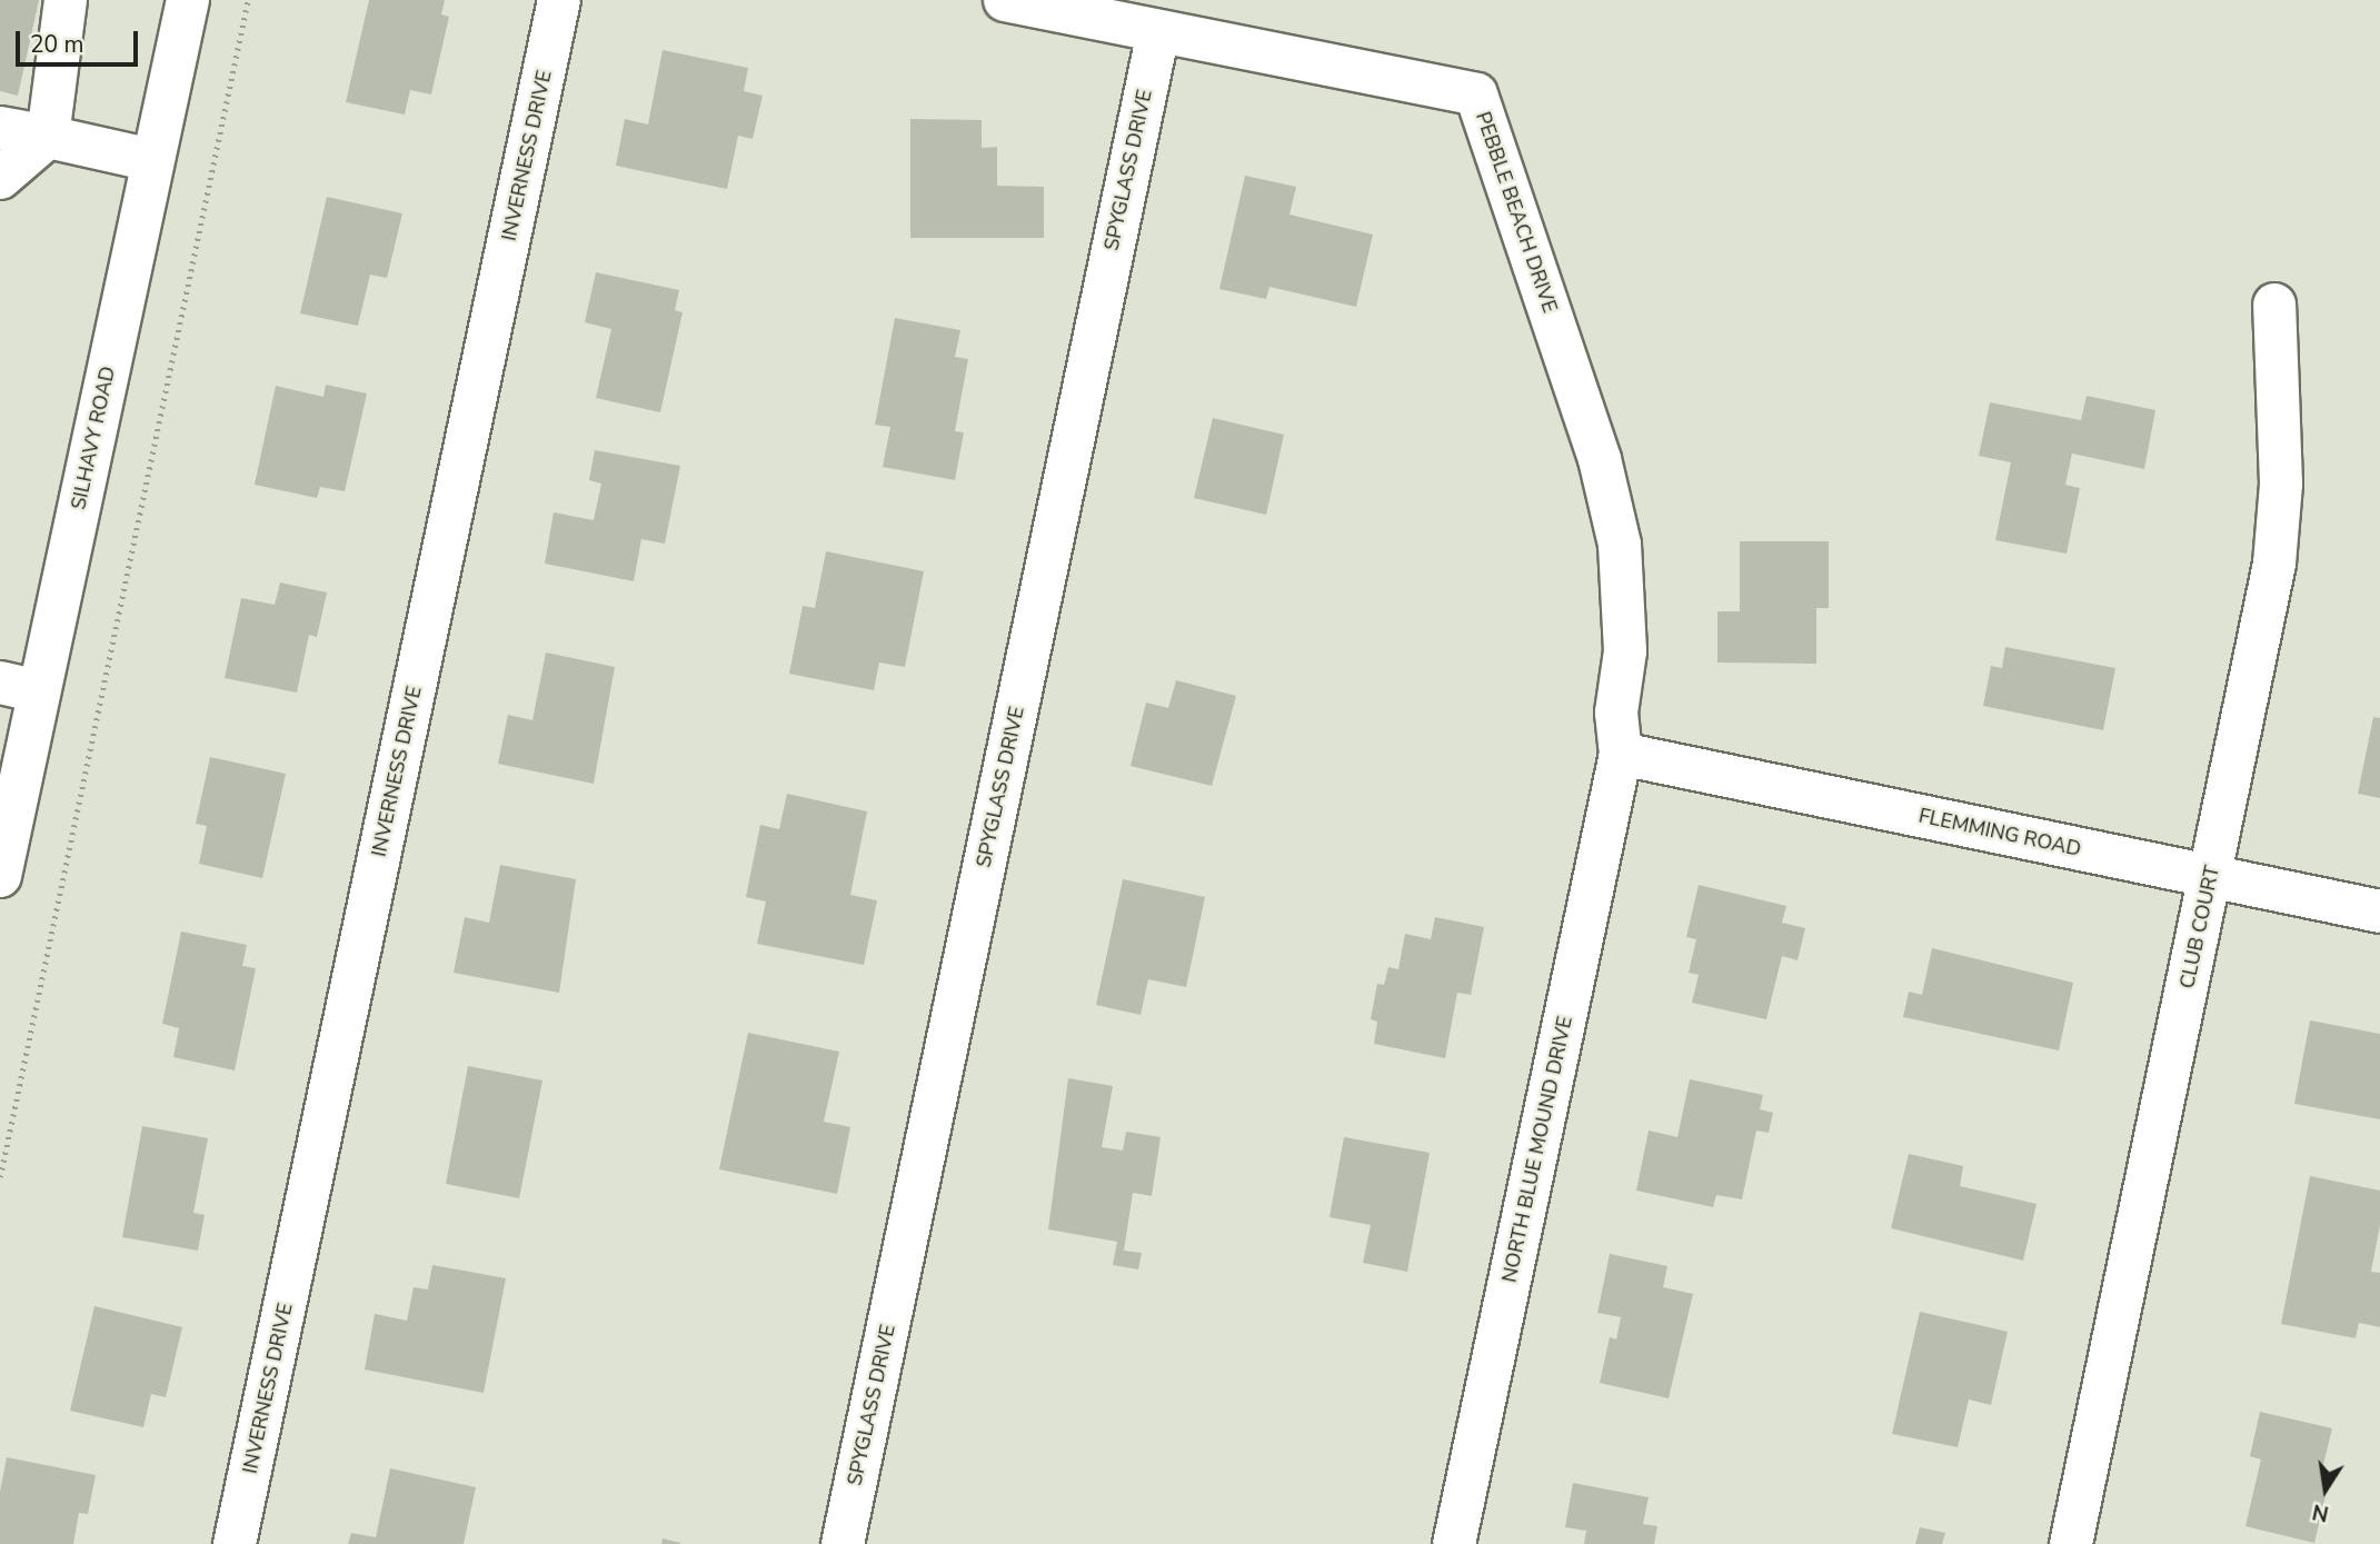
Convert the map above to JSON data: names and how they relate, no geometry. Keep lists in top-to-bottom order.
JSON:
{
  "streets": {
    "street": [
      "INVERNESS DRIVE",
      "SPYGLASS DRIVE",
      "PEBBLE BEACH DRIVE",
      "SILHAVY ROAD",
      "FLEMMING ROAD",
      "CLUB COURT",
      "NORTH BLUE MOUND DRIVE"
    ]
  },
  "crossings": [
    ["SPYGLASS DRIVE", "PEBBLE BEACH DRIVE"],
    ["PEBBLE BEACH DRIVE", "FLEMMING ROAD"],
    ["PEBBLE BEACH DRIVE", "NORTH BLUE MOUND DRIVE"],
    ["FLEMMING ROAD", "CLUB COURT"],
    ["FLEMMING ROAD", "NORTH BLUE MOUND DRIVE"]
  ],
  "scale_bar": "20 m",
  "north": "bottom"
}
